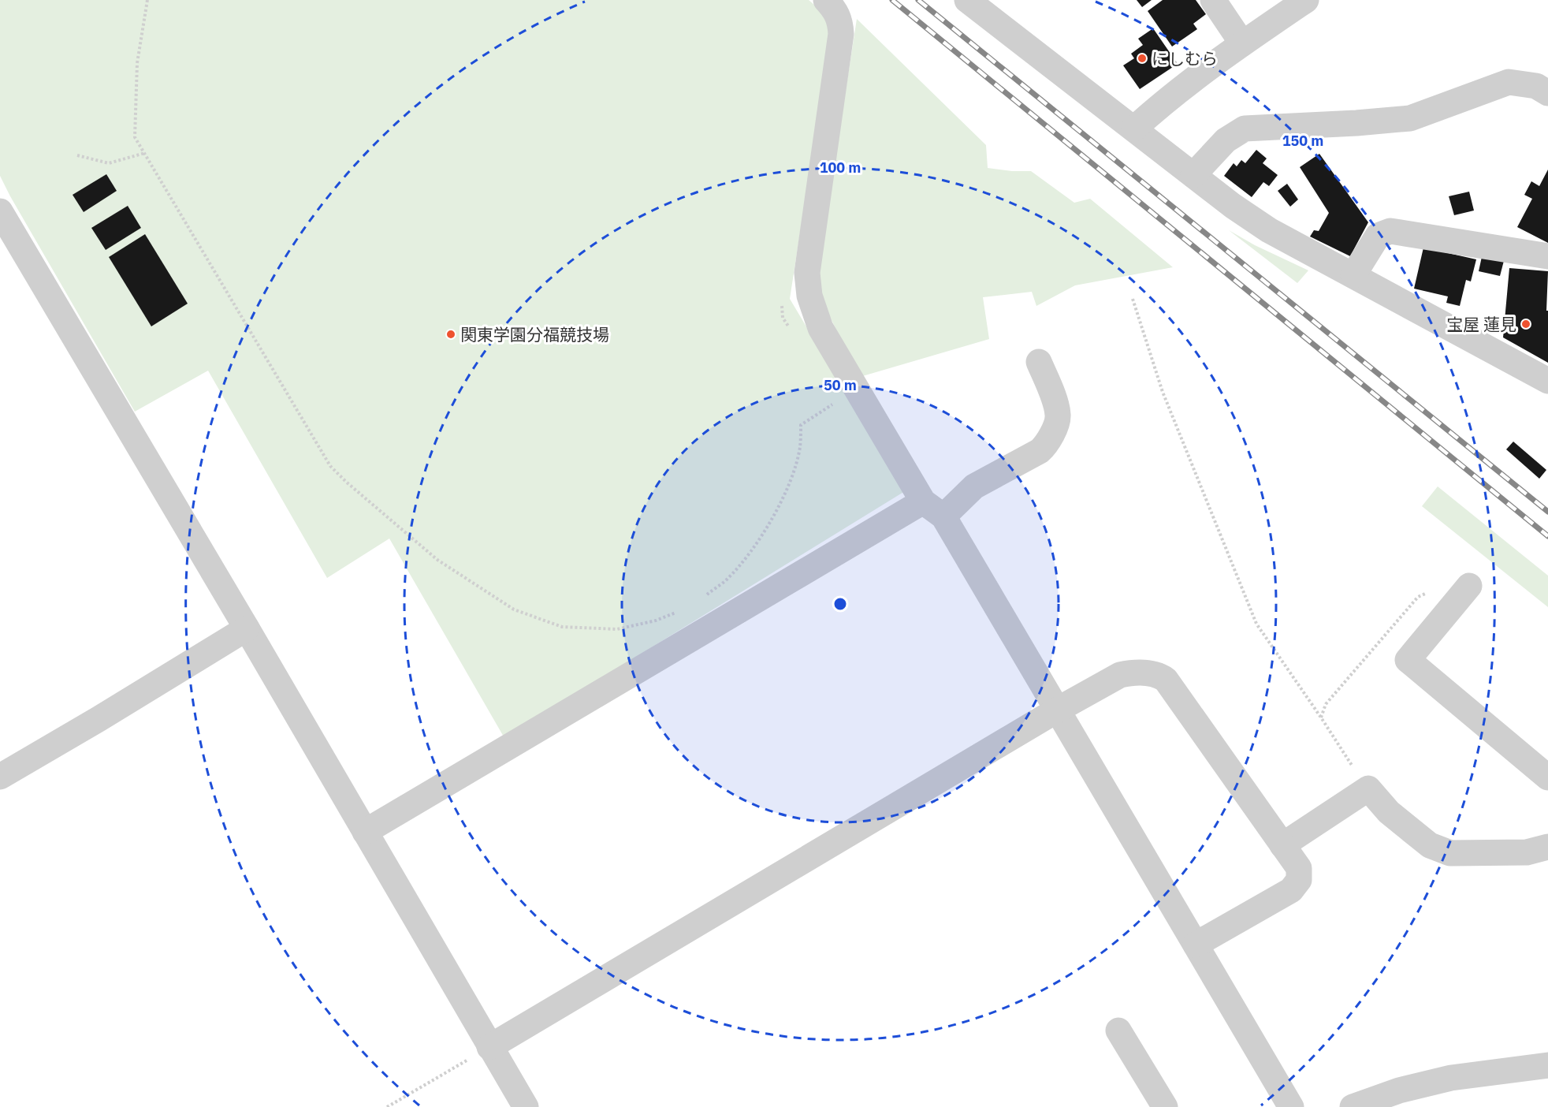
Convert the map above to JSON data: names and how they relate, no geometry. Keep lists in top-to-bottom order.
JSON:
{
  "places": ["にしむら", "宝屋 蓮見", "関東学園分福競技場"],
  "rings": ["150 m", "100 m", "50 m"]
}
